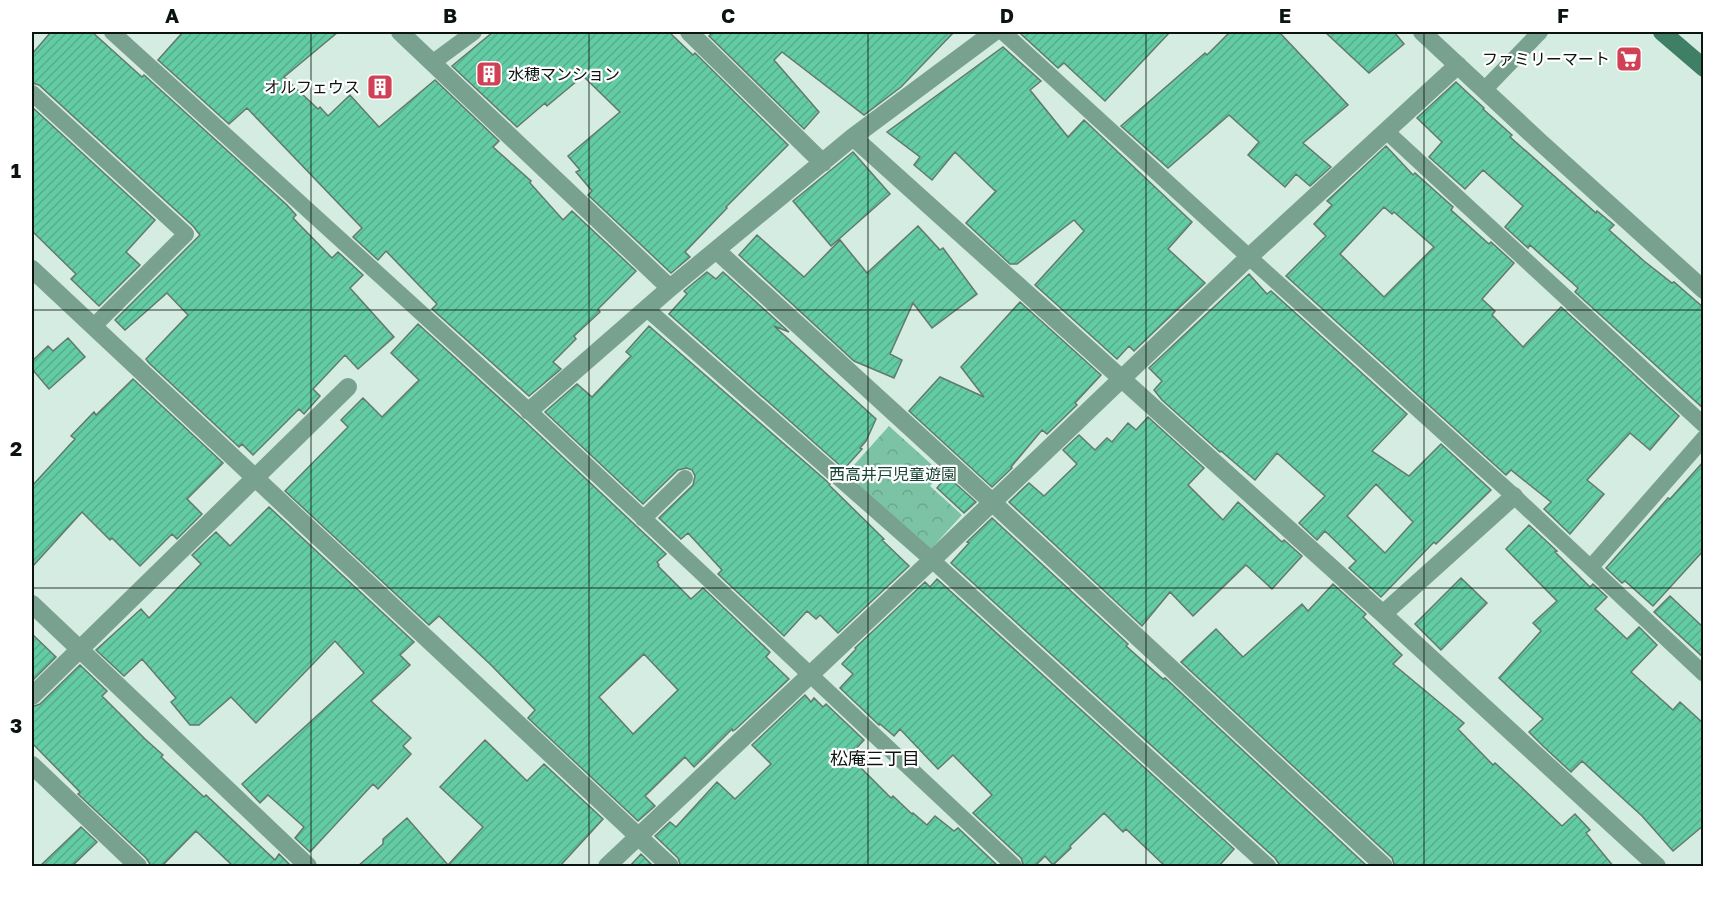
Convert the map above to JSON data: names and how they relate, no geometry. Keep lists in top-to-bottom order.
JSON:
{
  "districts": ["松庵三丁目"],
  "parks": ["西高井戸児童遊園"],
  "places": {
    "supermarket": ["ファミリーマート"],
    "building": ["水穂マンション", "オルフェウス"]
  },
  "grid": {
    "columns": [
      "A",
      "B",
      "C",
      "D",
      "E",
      "F"
    ],
    "rows": ["1", "2", "3"]
  }
}
